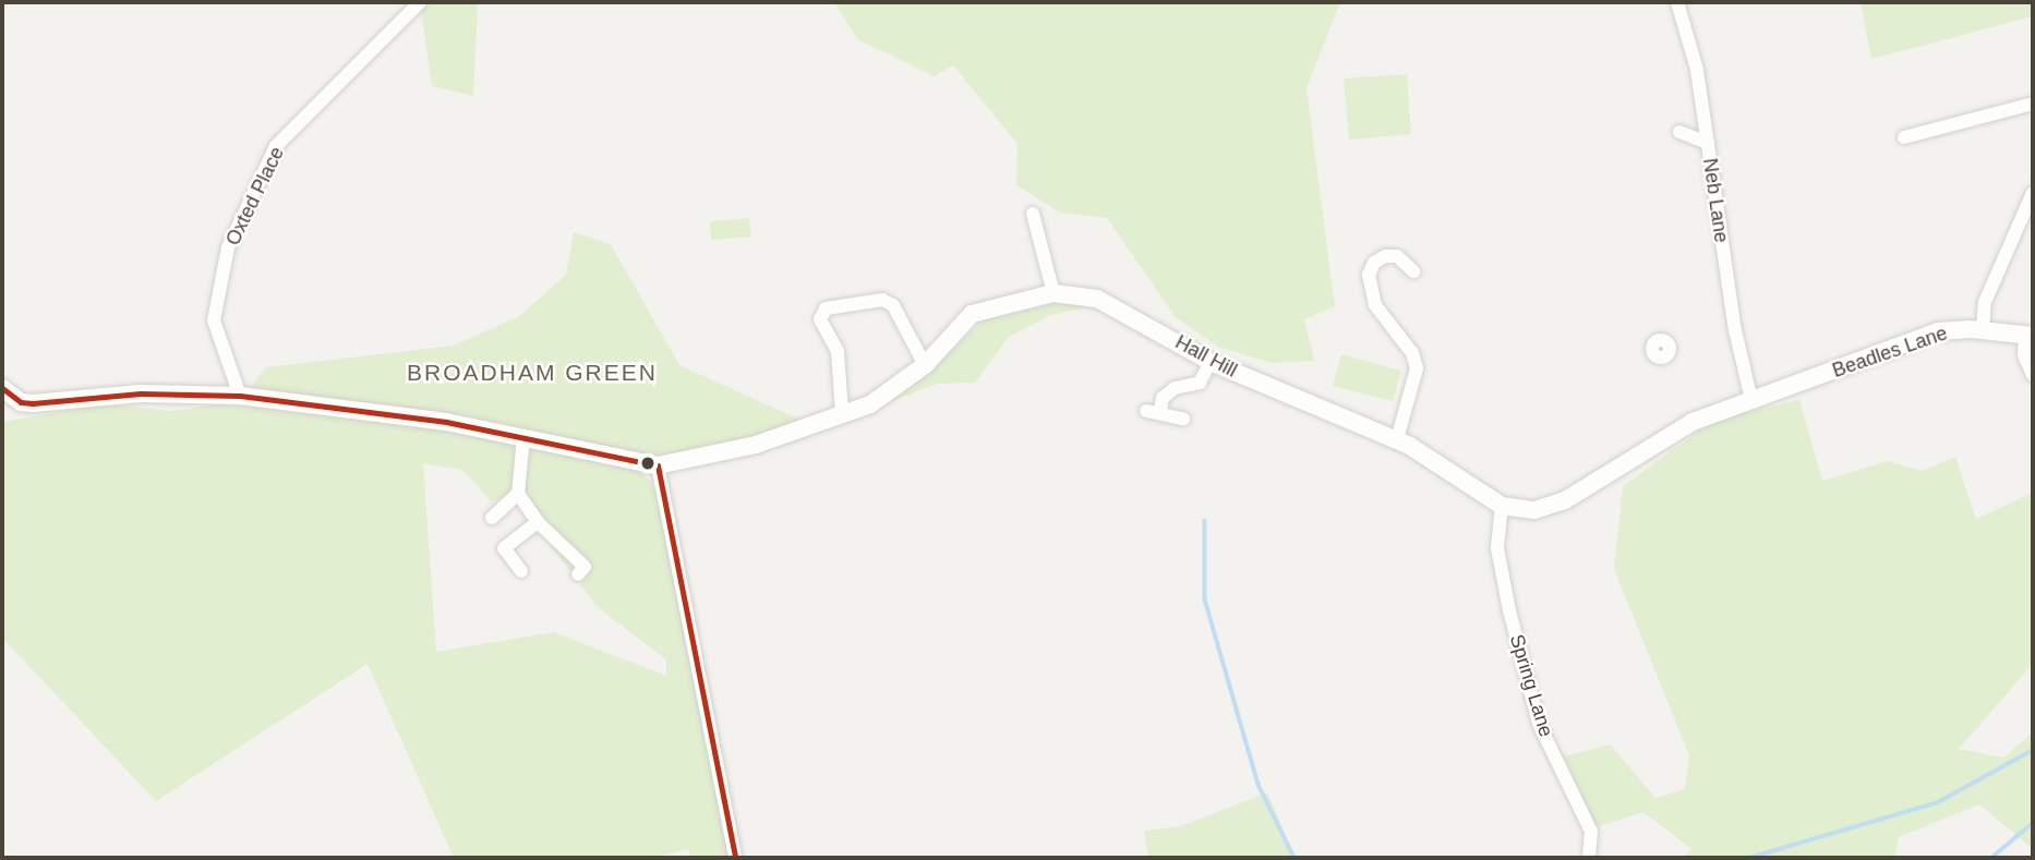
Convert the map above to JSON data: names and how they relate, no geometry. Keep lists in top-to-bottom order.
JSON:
{
  "streets": {
    "street": [
      "Oxted Place",
      "Neb Lane",
      "Beadles Lane",
      "Hall Hill",
      "Spring Lane"
    ]
  },
  "crossings": [
    ["Neb Lane", "Beadles Lane"],
    ["Hall Hill", "Spring Lane"]
  ],
  "districts": ["BROADHAM GREEN"]
}
